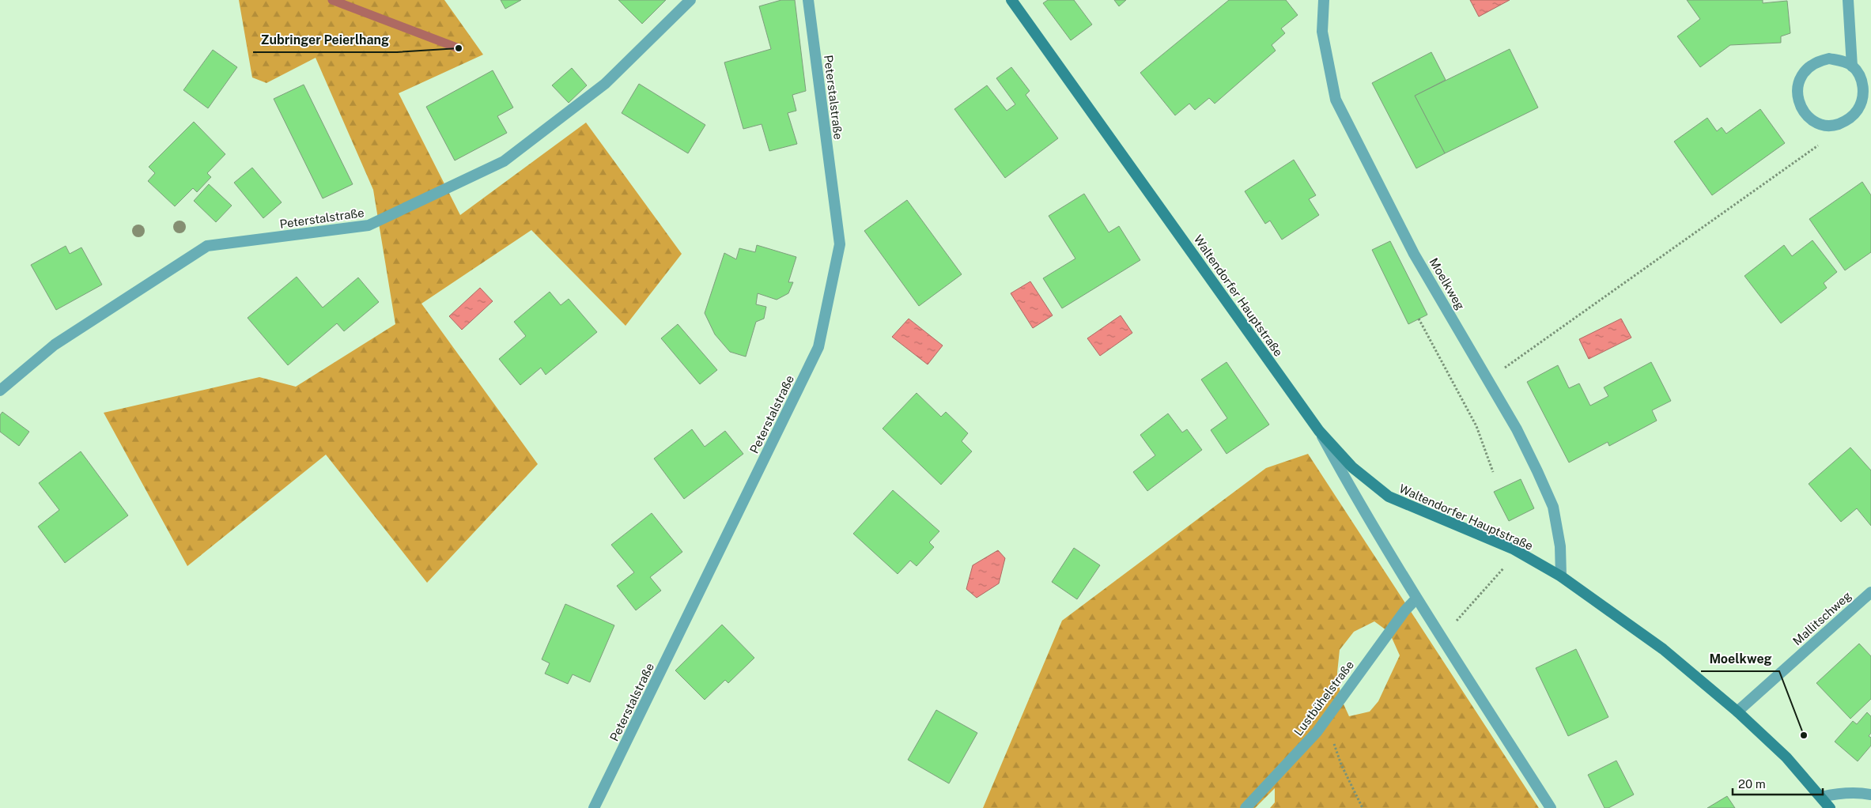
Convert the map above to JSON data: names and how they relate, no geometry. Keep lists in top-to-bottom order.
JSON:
{
  "streets": {
    "main road": ["Waltendorfer Hauptstraße"],
    "street": [
      "Peterstalstraße",
      "Moelkweg",
      "Mallitschweg",
      "Lustbühelstraße"
    ]
  },
  "crossings": [
    ["Moelkweg", "Waltendorfer Hauptstraße"],
    ["Waltendorfer Hauptstraße", "Mallitschweg"]
  ],
  "places": ["Zubringer Peierlhang", "Moelkweg"],
  "scale_bar": "20 m"
}
